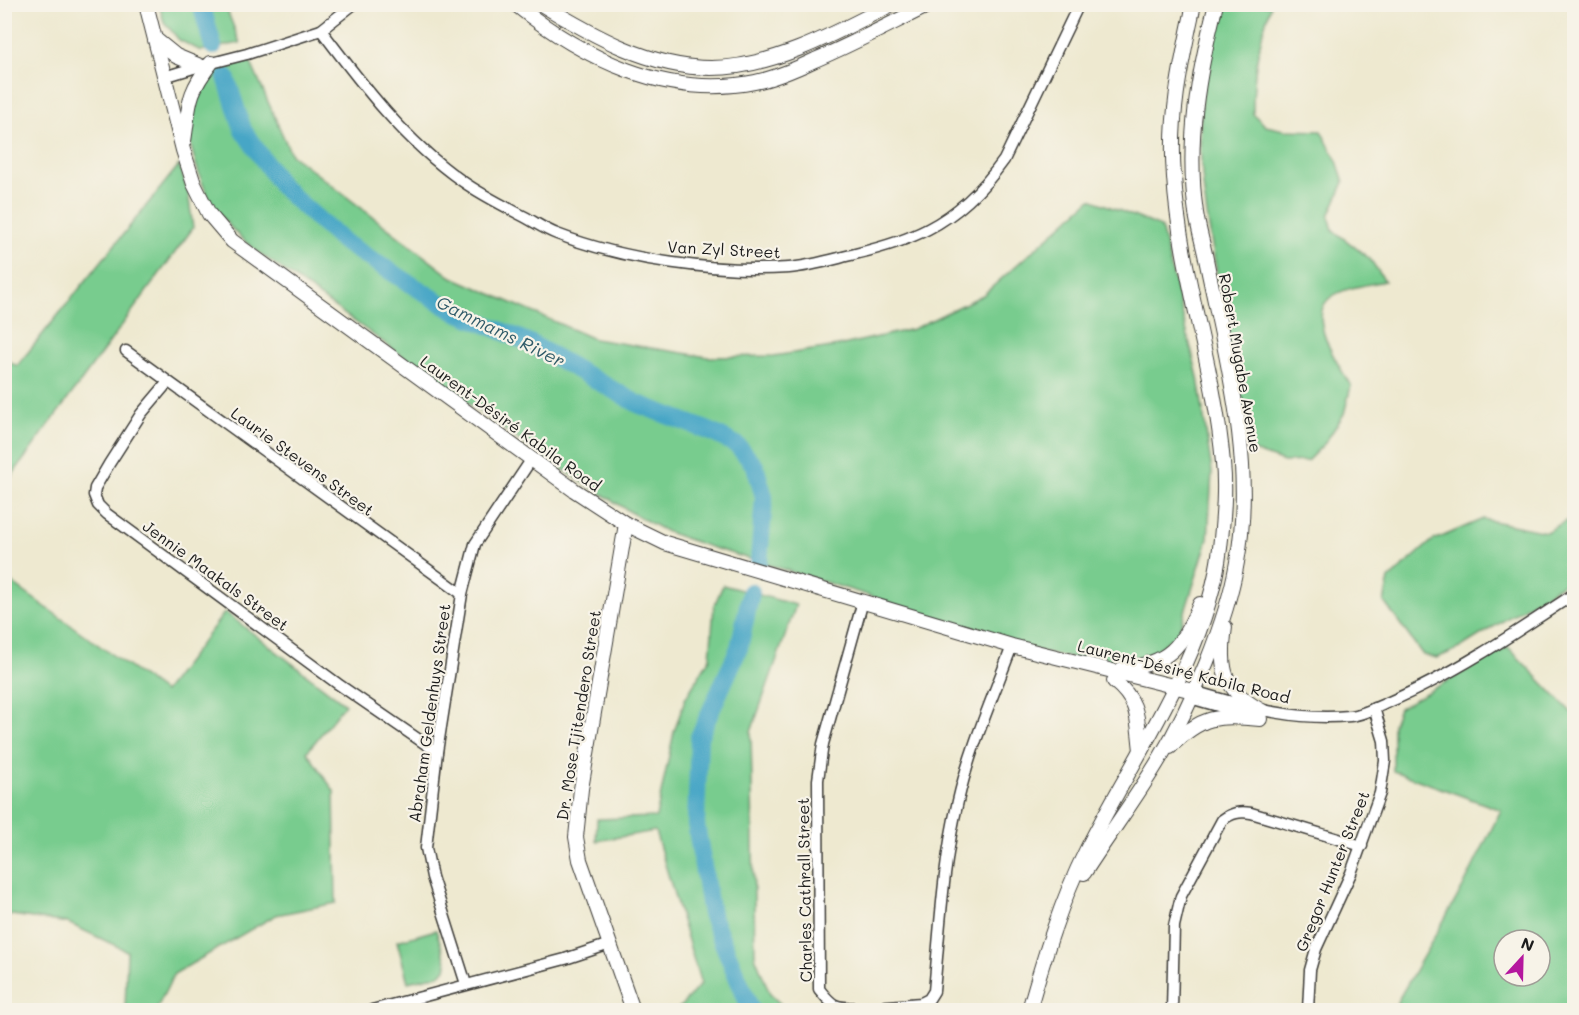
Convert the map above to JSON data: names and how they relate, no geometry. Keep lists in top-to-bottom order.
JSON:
{
  "streets": {
    "street": [
      "Van Zyl Street",
      "Robert Mugabe Avenue",
      "Laurent-Désiré Kabila Road",
      "Laurie Stevens Street",
      "Jennie Maakals Street",
      "Abraham Geldenhuys Street",
      "Dr. Mose Tjitendero Street",
      "Gregor Hunter Street",
      "Charles Cathrall Street"
    ]
  },
  "crossings": [
    ["Robert Mugabe Avenue", "Laurent-Désiré Kabila Road"],
    ["Laurent-Désiré Kabila Road", "Abraham Geldenhuys Street"],
    ["Laurent-Désiré Kabila Road", "Dr. Mose Tjitendero Street"],
    ["Laurent-Désiré Kabila Road", "Gregor Hunter Street"],
    ["Laurent-Désiré Kabila Road", "Charles Cathrall Street"],
    ["Laurie Stevens Street", "Jennie Maakals Street"],
    ["Laurie Stevens Street", "Abraham Geldenhuys Street"],
    ["Jennie Maakals Street", "Abraham Geldenhuys Street"]
  ],
  "water": ["Gammams River"],
  "north": "top"
}
